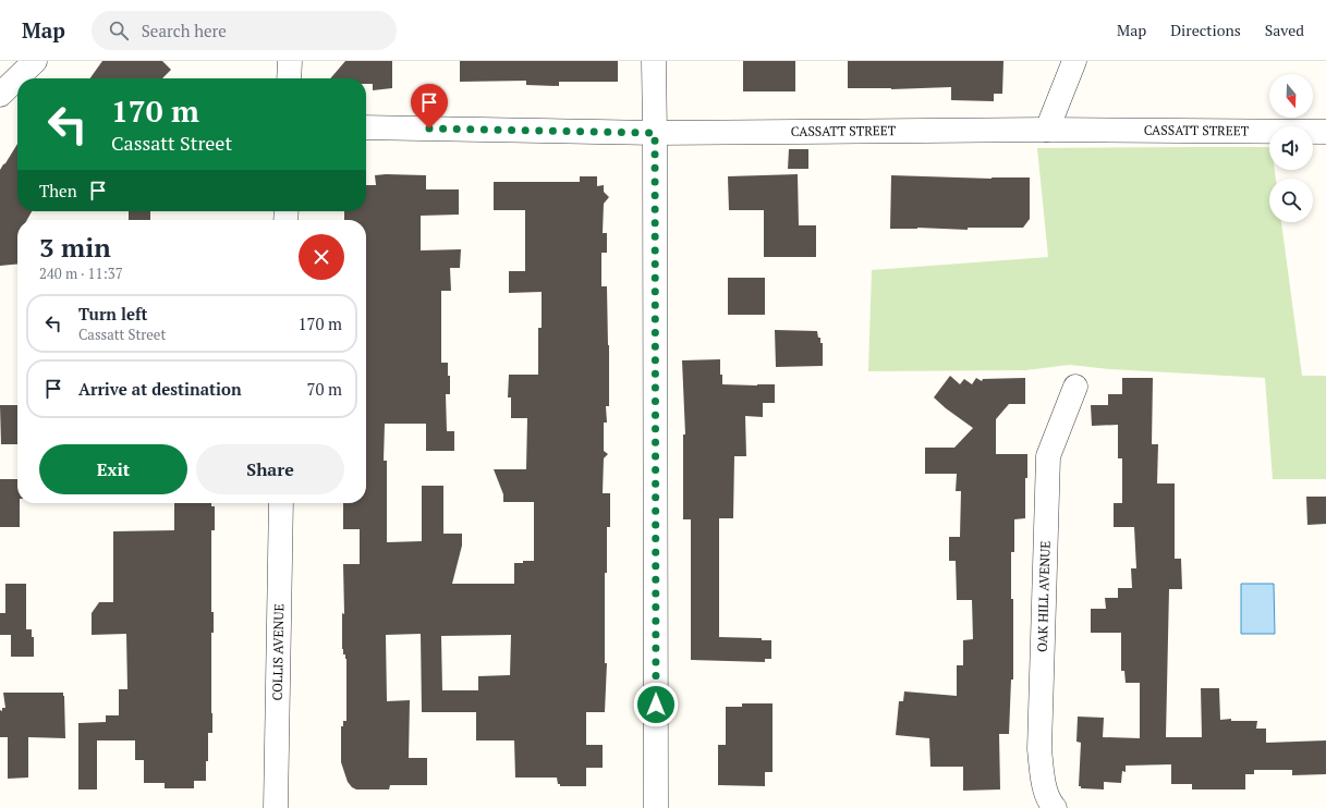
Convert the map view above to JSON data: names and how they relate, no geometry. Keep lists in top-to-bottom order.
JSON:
{
  "streets": {
    "street": ["CASSATT STREET", "OAK HILL AVENUE", "COLLIS AVENUE"]
  },
  "north": "bottom",
  "page": {
    "header": "Map",
    "search": "Search here",
    "nav": ["Map", "Directions", "Saved"],
    "turn": ["170 m", "Cassatt Street"],
    "then": "Then",
    "heading": ["3 min", "240 m · 11:37"],
    "list": [
      {
        "name": "Turn left",
        "note": "Cassatt Street",
        "value": "170 m"
      },
      {
        "name": "Arrive at destination",
        "value": "70 m"
      }
    ],
    "buttons": ["Exit", "Share"]
  }
}
